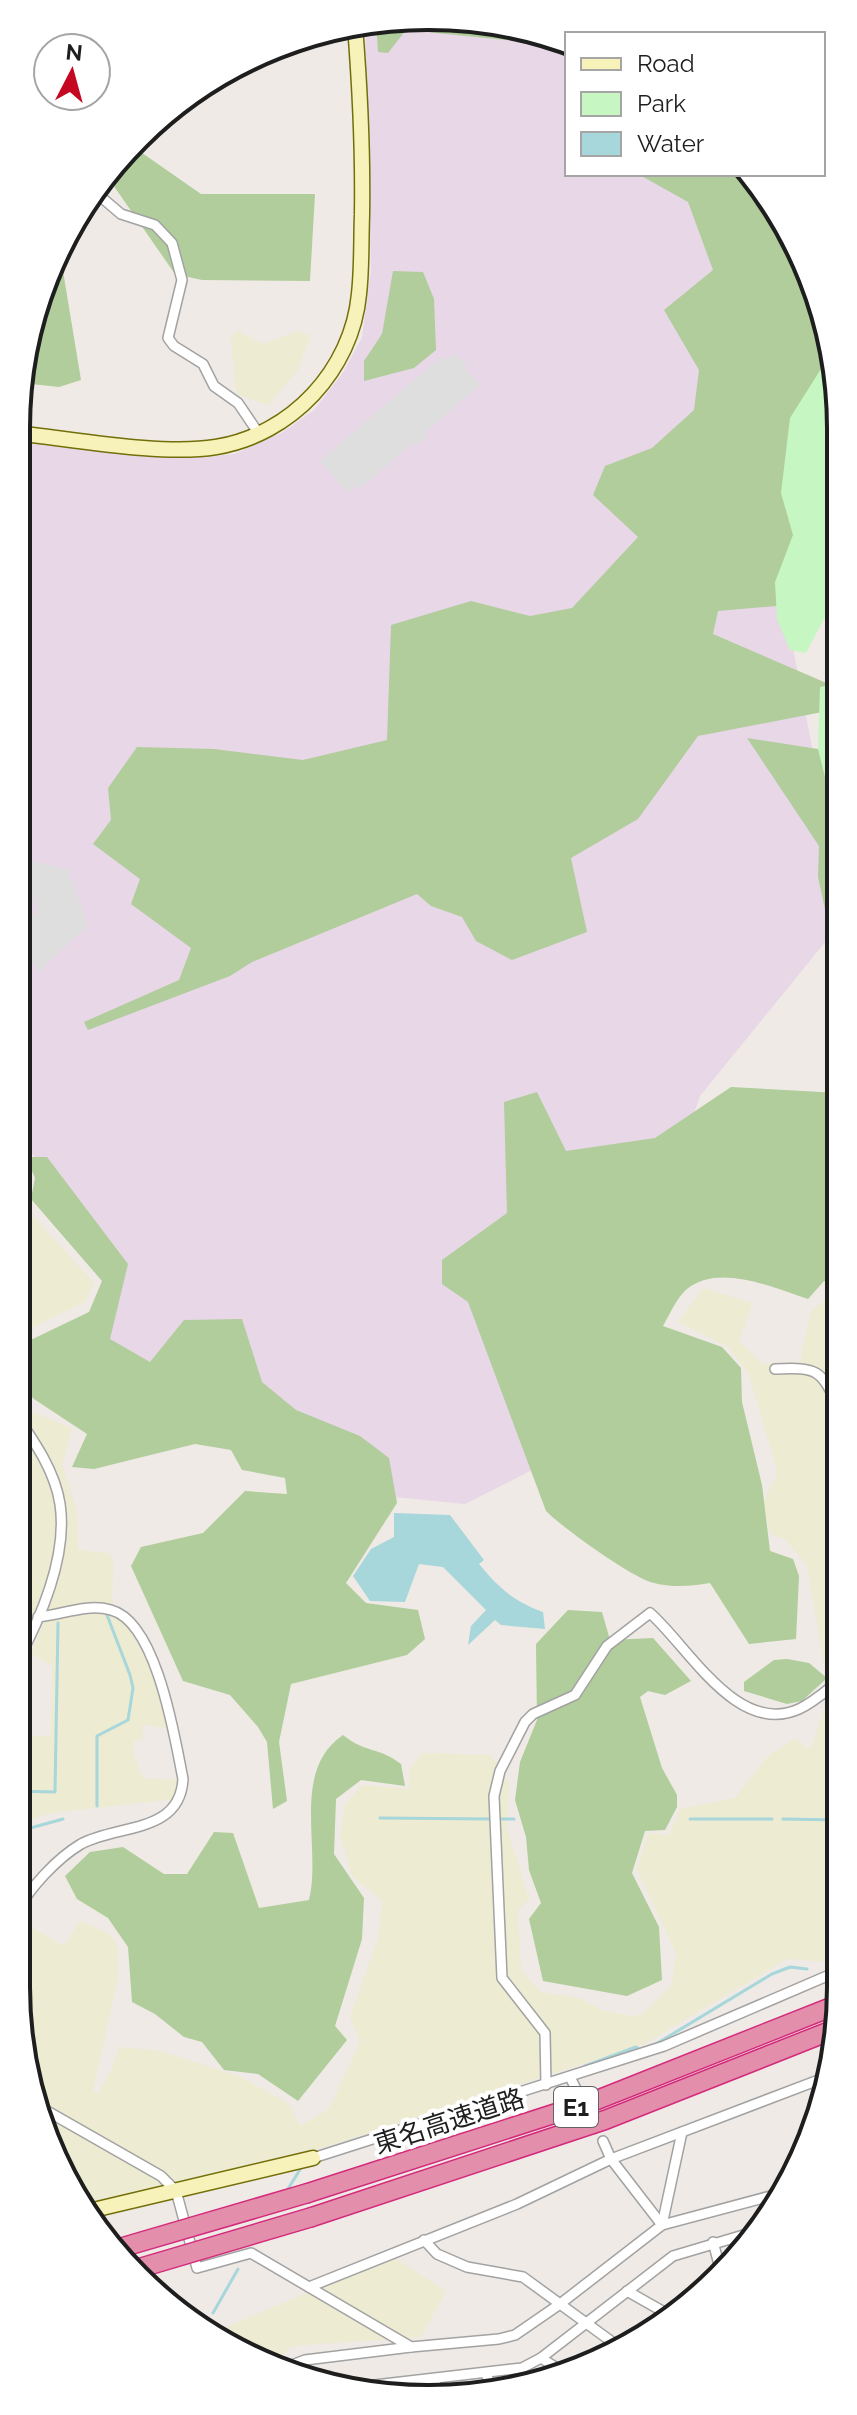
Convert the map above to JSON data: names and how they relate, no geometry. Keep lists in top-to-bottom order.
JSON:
{
  "streets": {
    "highway": ["E1", "東名高速道路"]
  },
  "legend": ["Road", "Park", "Water"],
  "north": "top"
}
